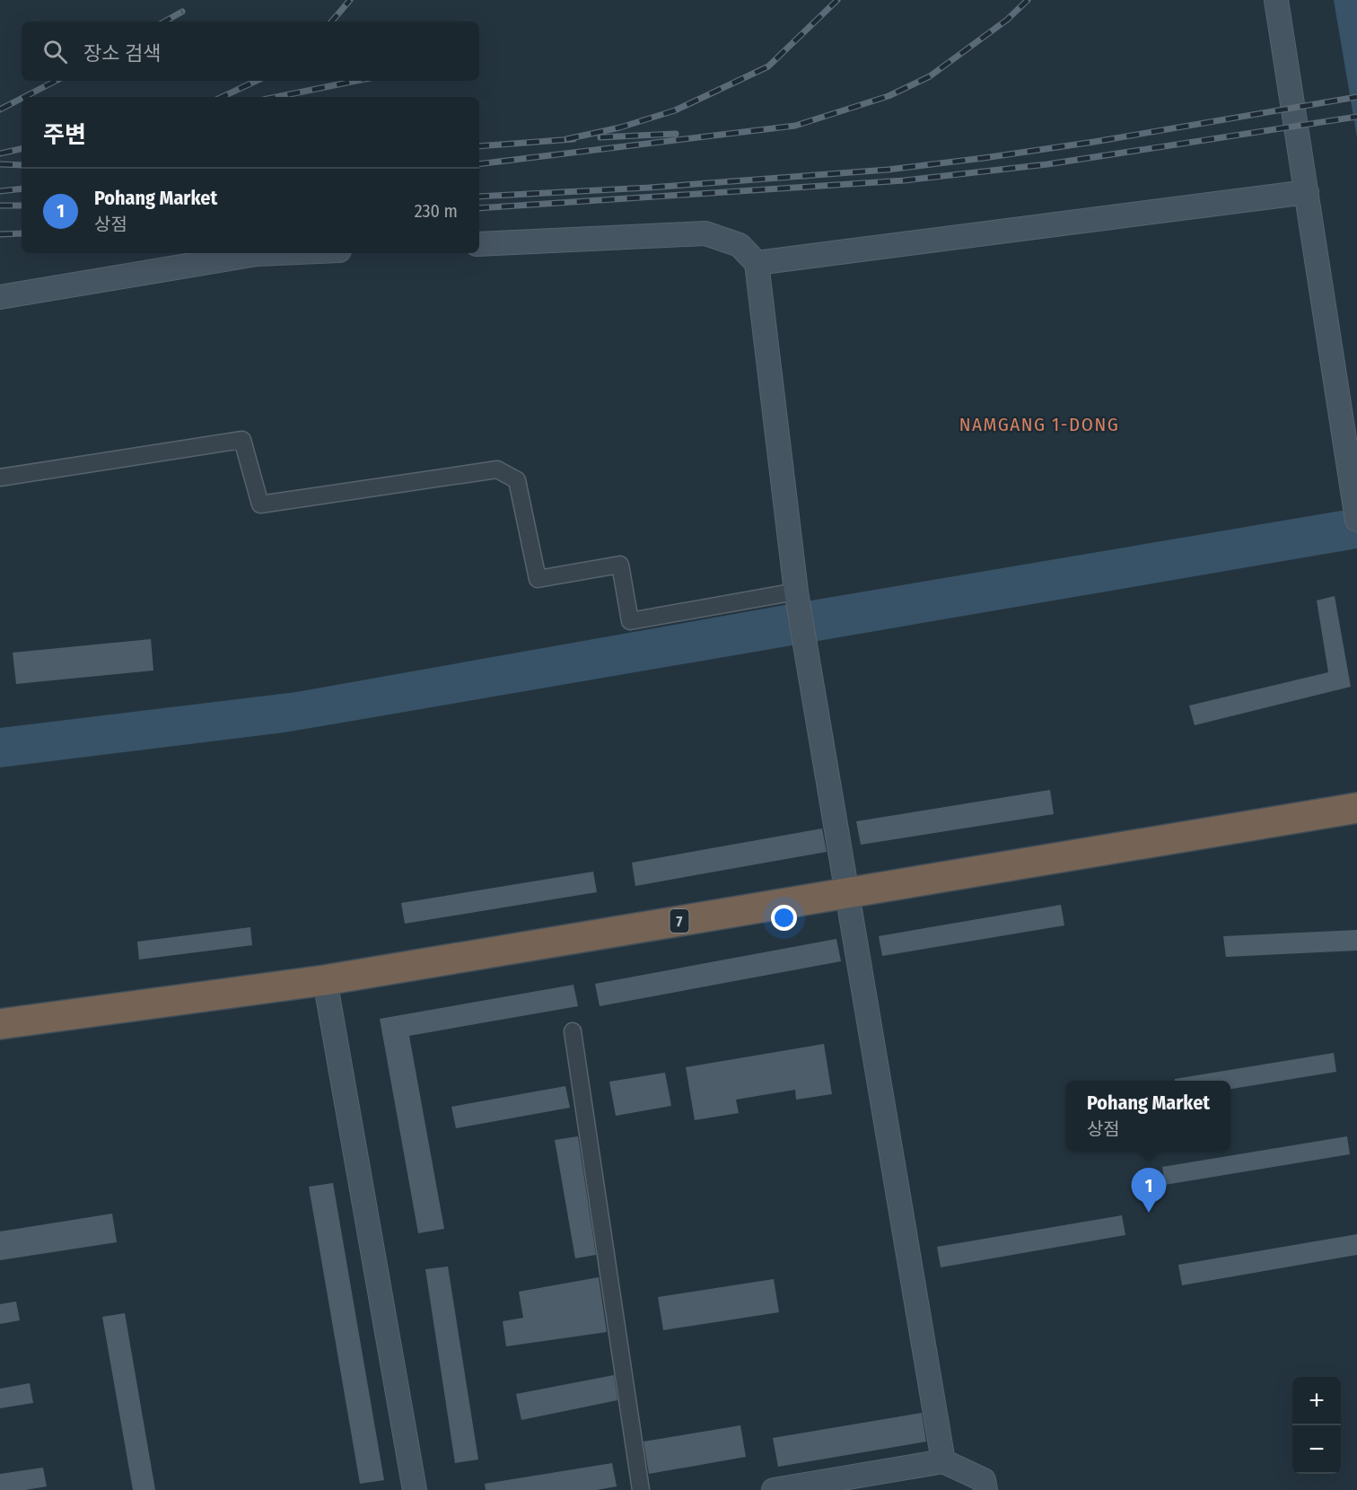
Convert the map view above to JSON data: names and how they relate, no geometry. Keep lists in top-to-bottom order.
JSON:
{
  "streets": {
    "highway": ["7"]
  },
  "districts": ["NAMGANG 1-DONG"],
  "page": {
    "search": "장소 검색",
    "heading": "주변",
    "list": [
      {
        "mark": "1",
        "name": "Pohang Market",
        "note": "상점",
        "value": "230 m"
      }
    ],
    "popup": ["Pohang Market", "상점"],
    "pins": "1",
    "map_buttons": ["+", "−"]
  }
}
